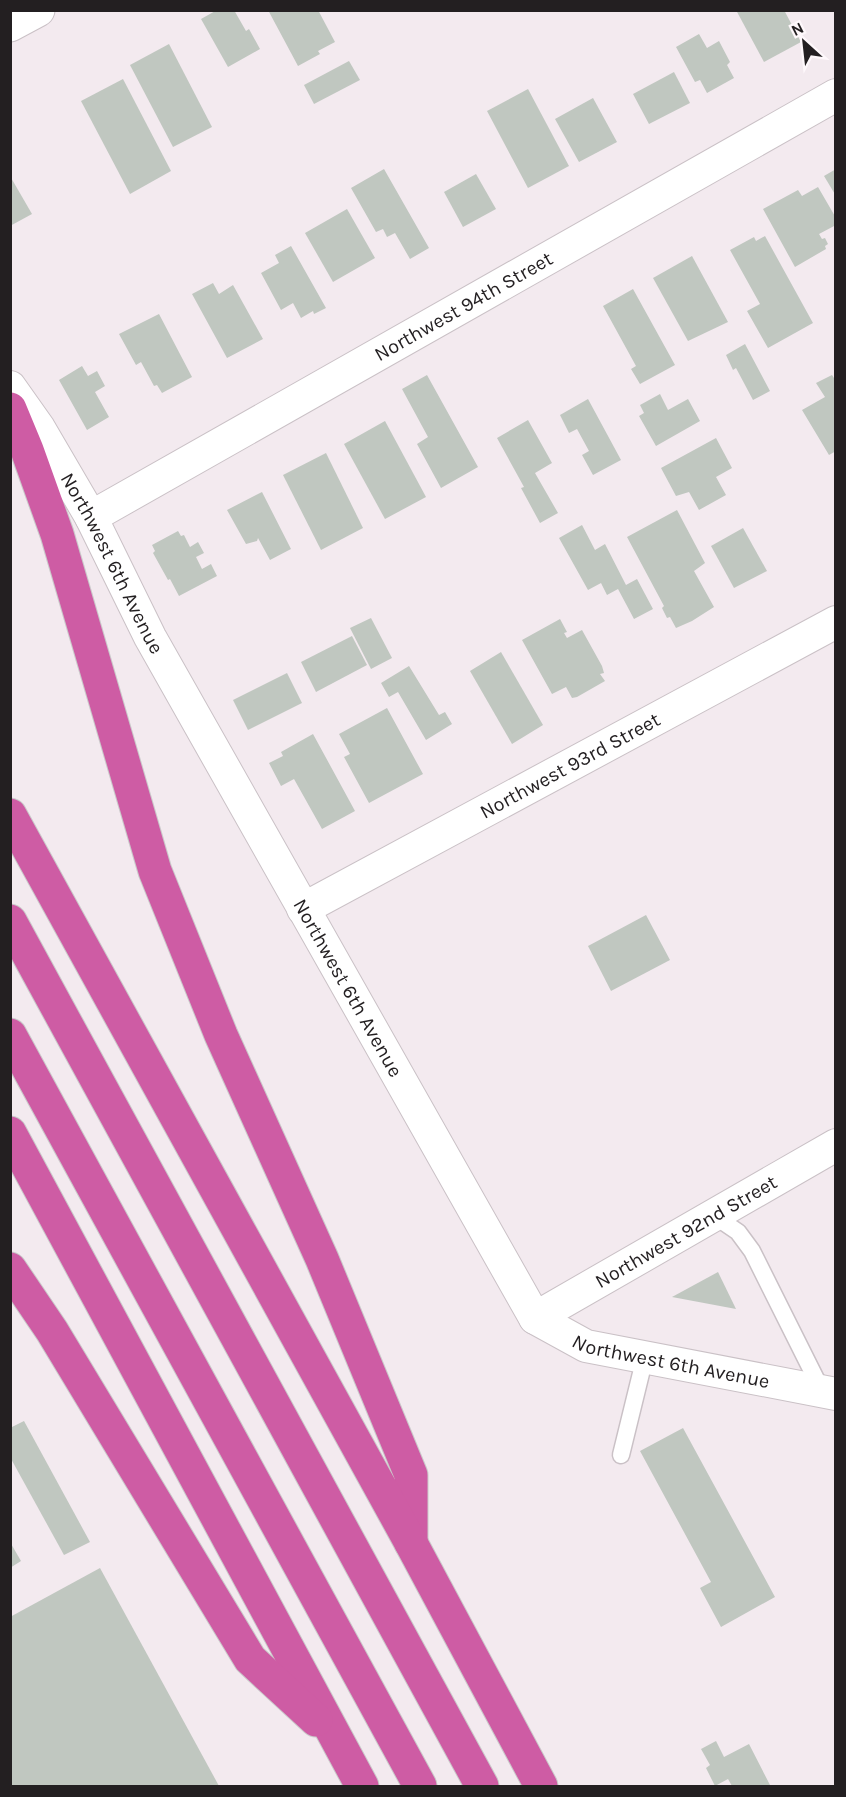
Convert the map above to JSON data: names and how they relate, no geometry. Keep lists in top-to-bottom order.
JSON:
{
  "streets": {
    "street": [
      "Northwest 94th Street",
      "Northwest 6th Avenue",
      "Northwest 93rd Street",
      "Northwest 92nd Street"
    ]
  },
  "crossings": [
    ["Northwest 94th Street", "Northwest 6th Avenue"],
    ["Northwest 6th Avenue", "Northwest 93rd Street"],
    ["Northwest 6th Avenue", "Northwest 92nd Street"]
  ],
  "north": "top left"
}
